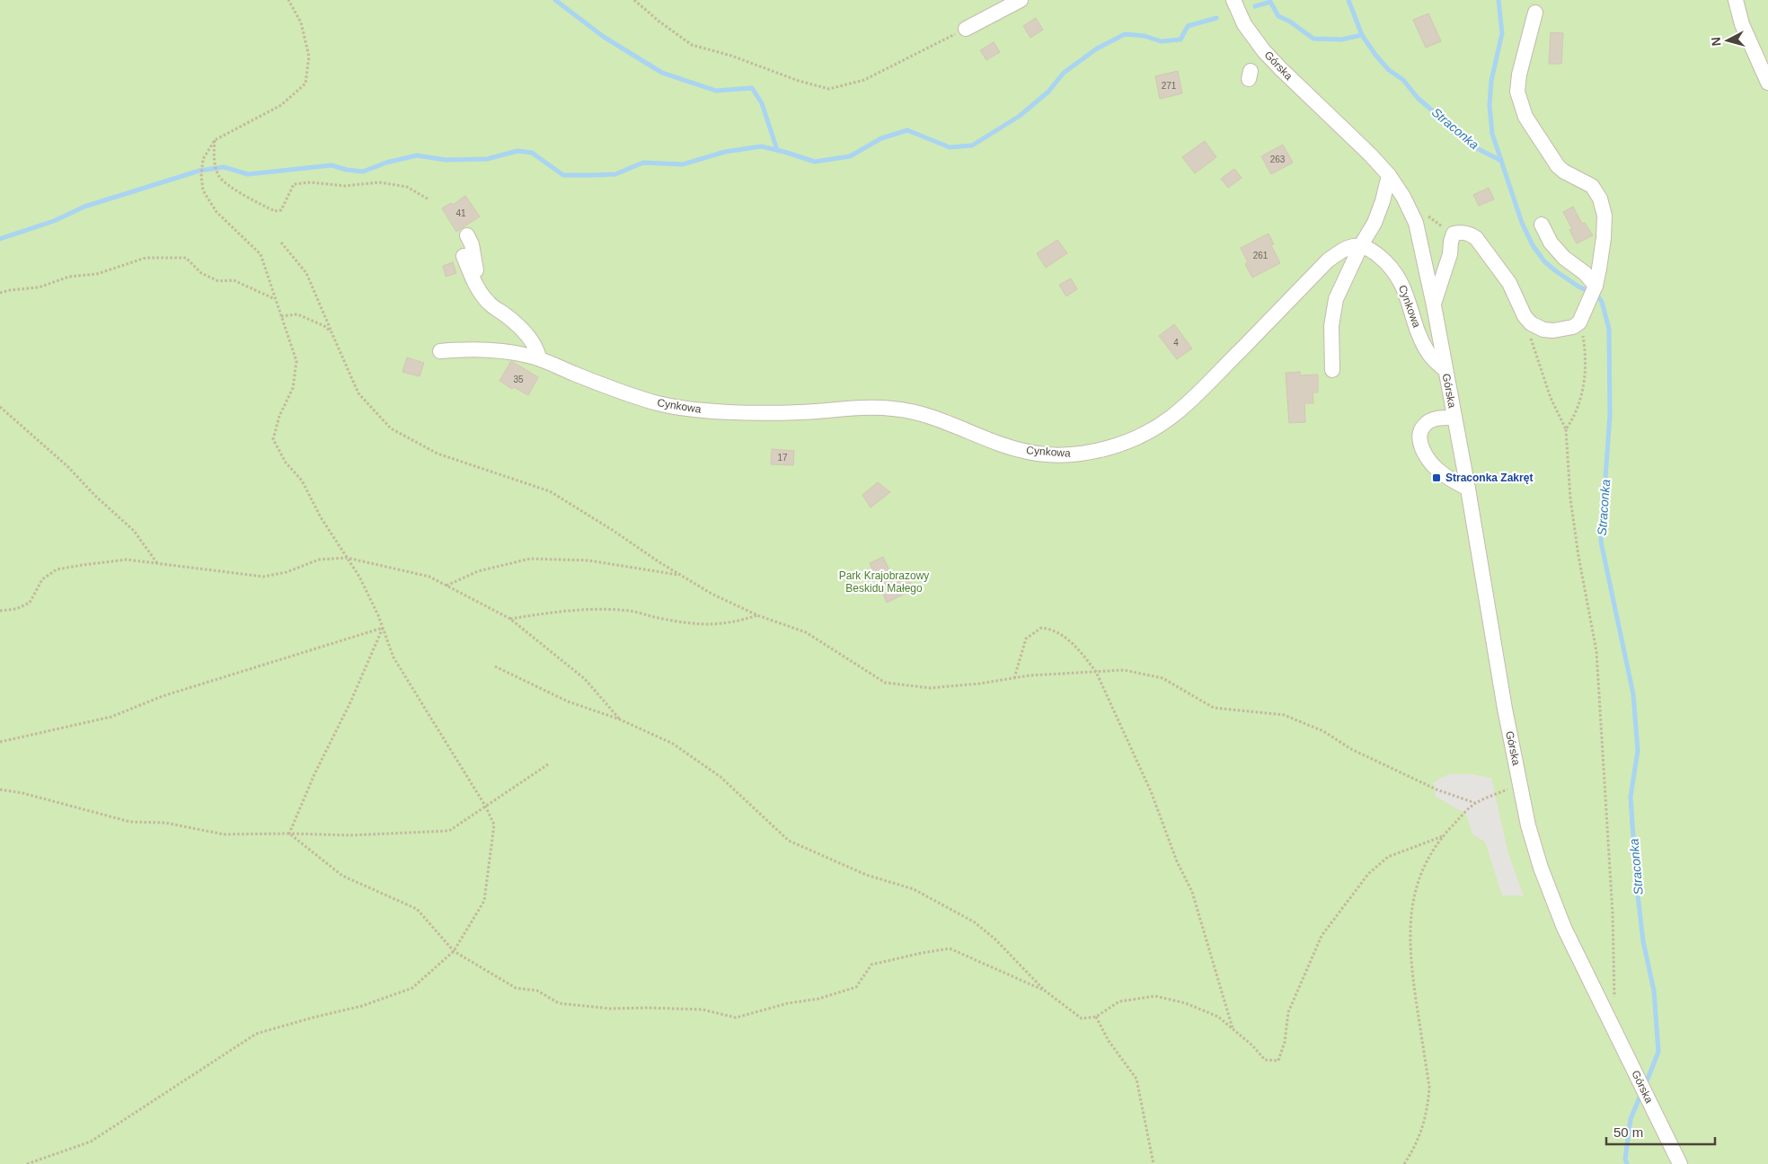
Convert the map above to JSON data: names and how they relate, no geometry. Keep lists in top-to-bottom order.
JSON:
{
  "streets": {
    "street": ["Górska", "Cynkowa"]
  },
  "crossings": [
    ["Górska", "Cynkowa"]
  ],
  "water": ["Straconka"],
  "parks": ["Park Krajobrazowy Beskidu Małego"],
  "places": {
    "transit": ["Straconka Zakręt"]
  },
  "house_numbers": [
    "271",
    "263",
    "41",
    "261",
    "4",
    "35",
    "17"
  ],
  "scale_bar": "50 m",
  "north": "left"
}
